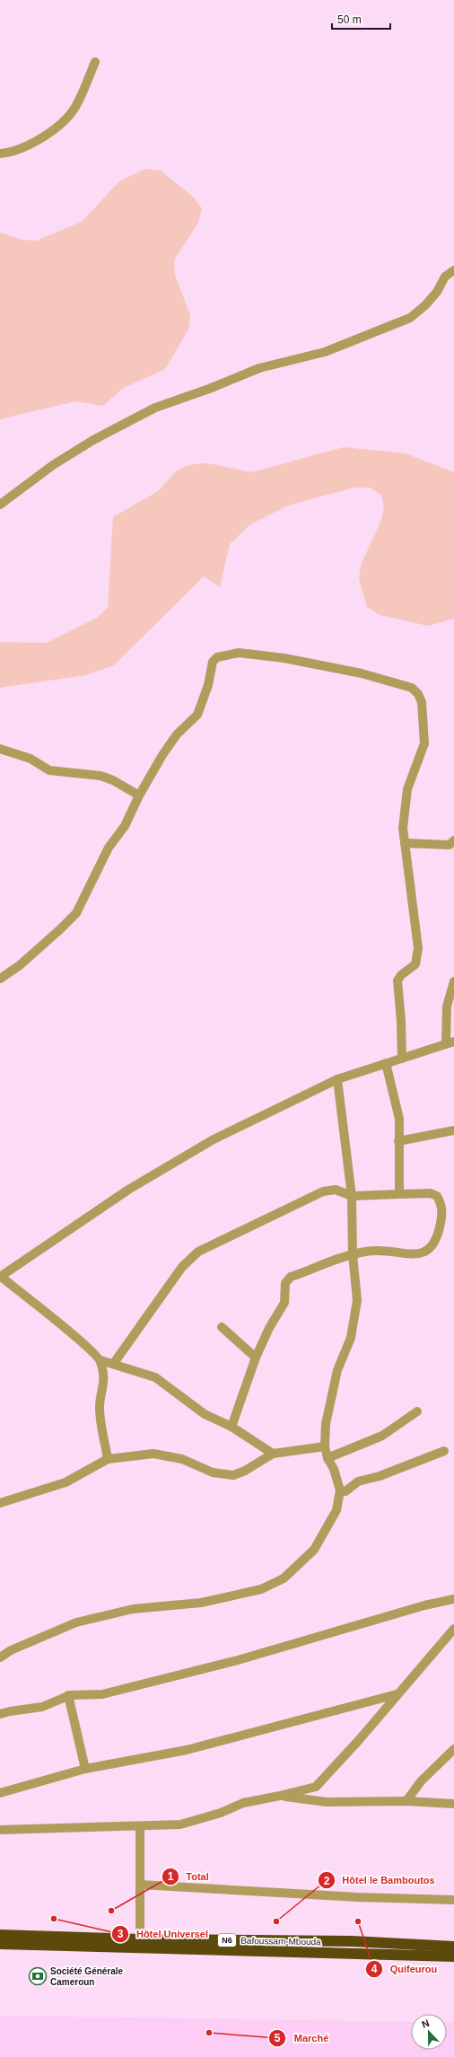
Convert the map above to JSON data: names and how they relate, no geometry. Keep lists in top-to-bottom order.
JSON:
{
  "streets": {
    "highway": ["N6", "Bafoussam-Mbouda"]
  },
  "places": {
    "other": [
      "Total",
      "Hôtel Universel",
      "Hôtel le Bamboutos",
      "Quifeurou",
      "Marché"
    ],
    "bank": ["Société Générale Cameroun"]
  },
  "scale_bar": "50 m",
  "north": "top"
}
